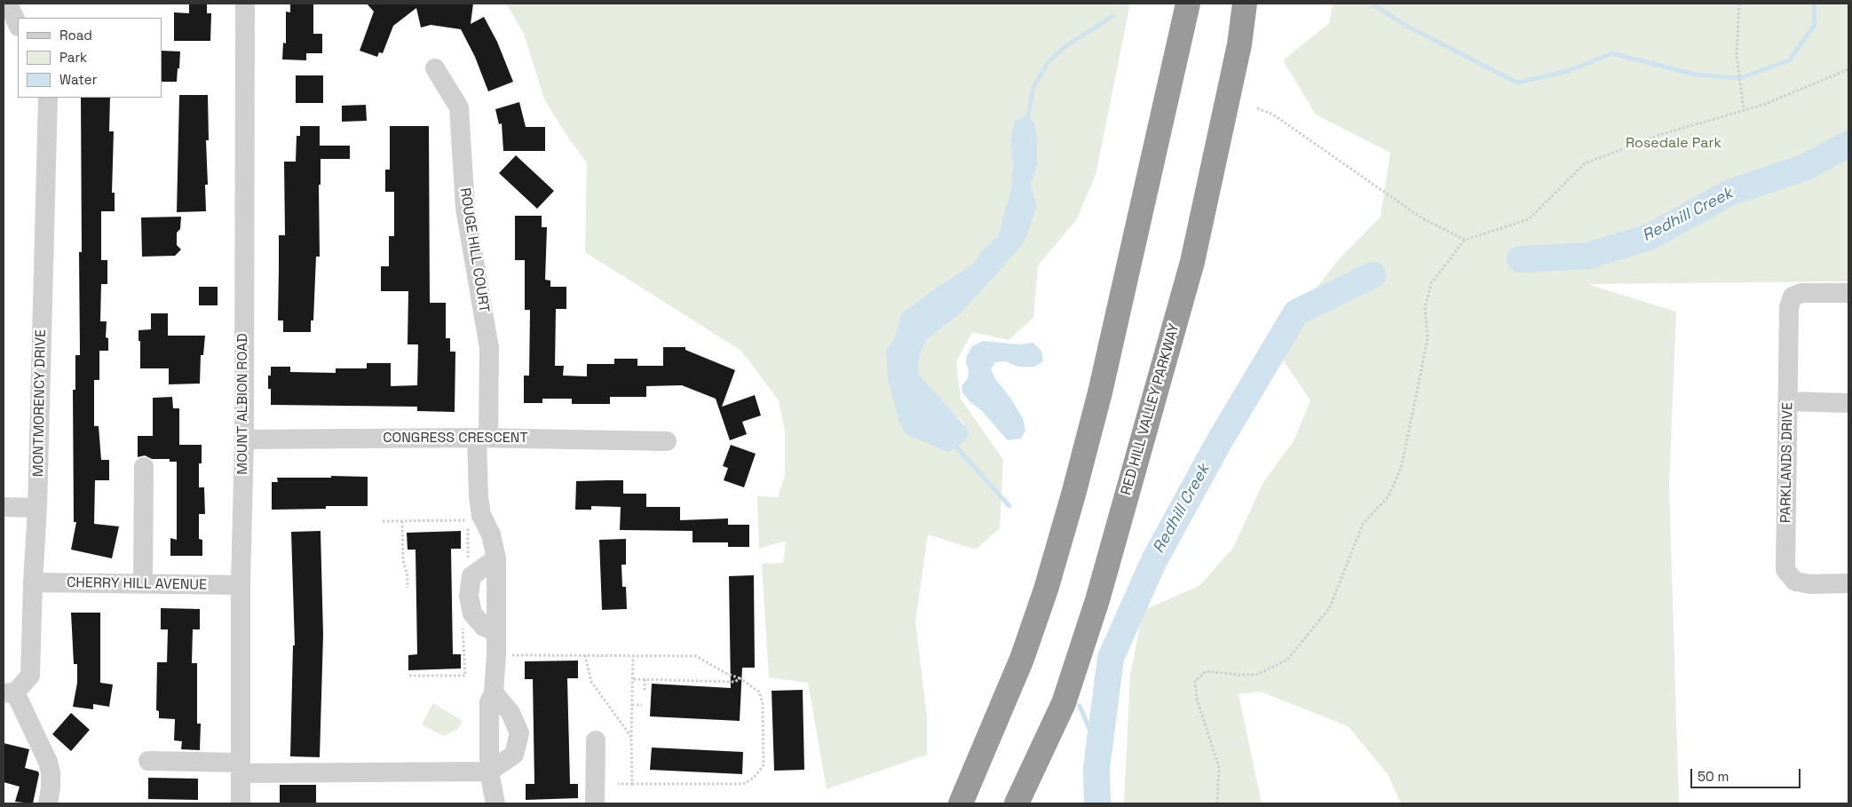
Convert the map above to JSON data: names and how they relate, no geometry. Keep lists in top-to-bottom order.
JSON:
{
  "streets": {
    "highway": ["RED HILL VALLEY PARKWAY"],
    "street": [
      "ROUGE HILL COURT",
      "MONTMORENCY DRIVE",
      "MOUNT ALBION ROAD",
      "CONGRESS CRESCENT",
      "PARKLANDS DRIVE",
      "CHERRY HILL AVENUE"
    ]
  },
  "crossings": [
    ["ROUGE HILL COURT", "CONGRESS CRESCENT"],
    ["MONTMORENCY DRIVE", "CHERRY HILL AVENUE"],
    ["MOUNT ALBION ROAD", "CONGRESS CRESCENT"],
    ["MOUNT ALBION ROAD", "CHERRY HILL AVENUE"]
  ],
  "water": ["Redhill Creek"],
  "parks": ["Rosedale Park"],
  "legend": ["Road", "Park", "Water"],
  "scale_bar": "50 m"
}
